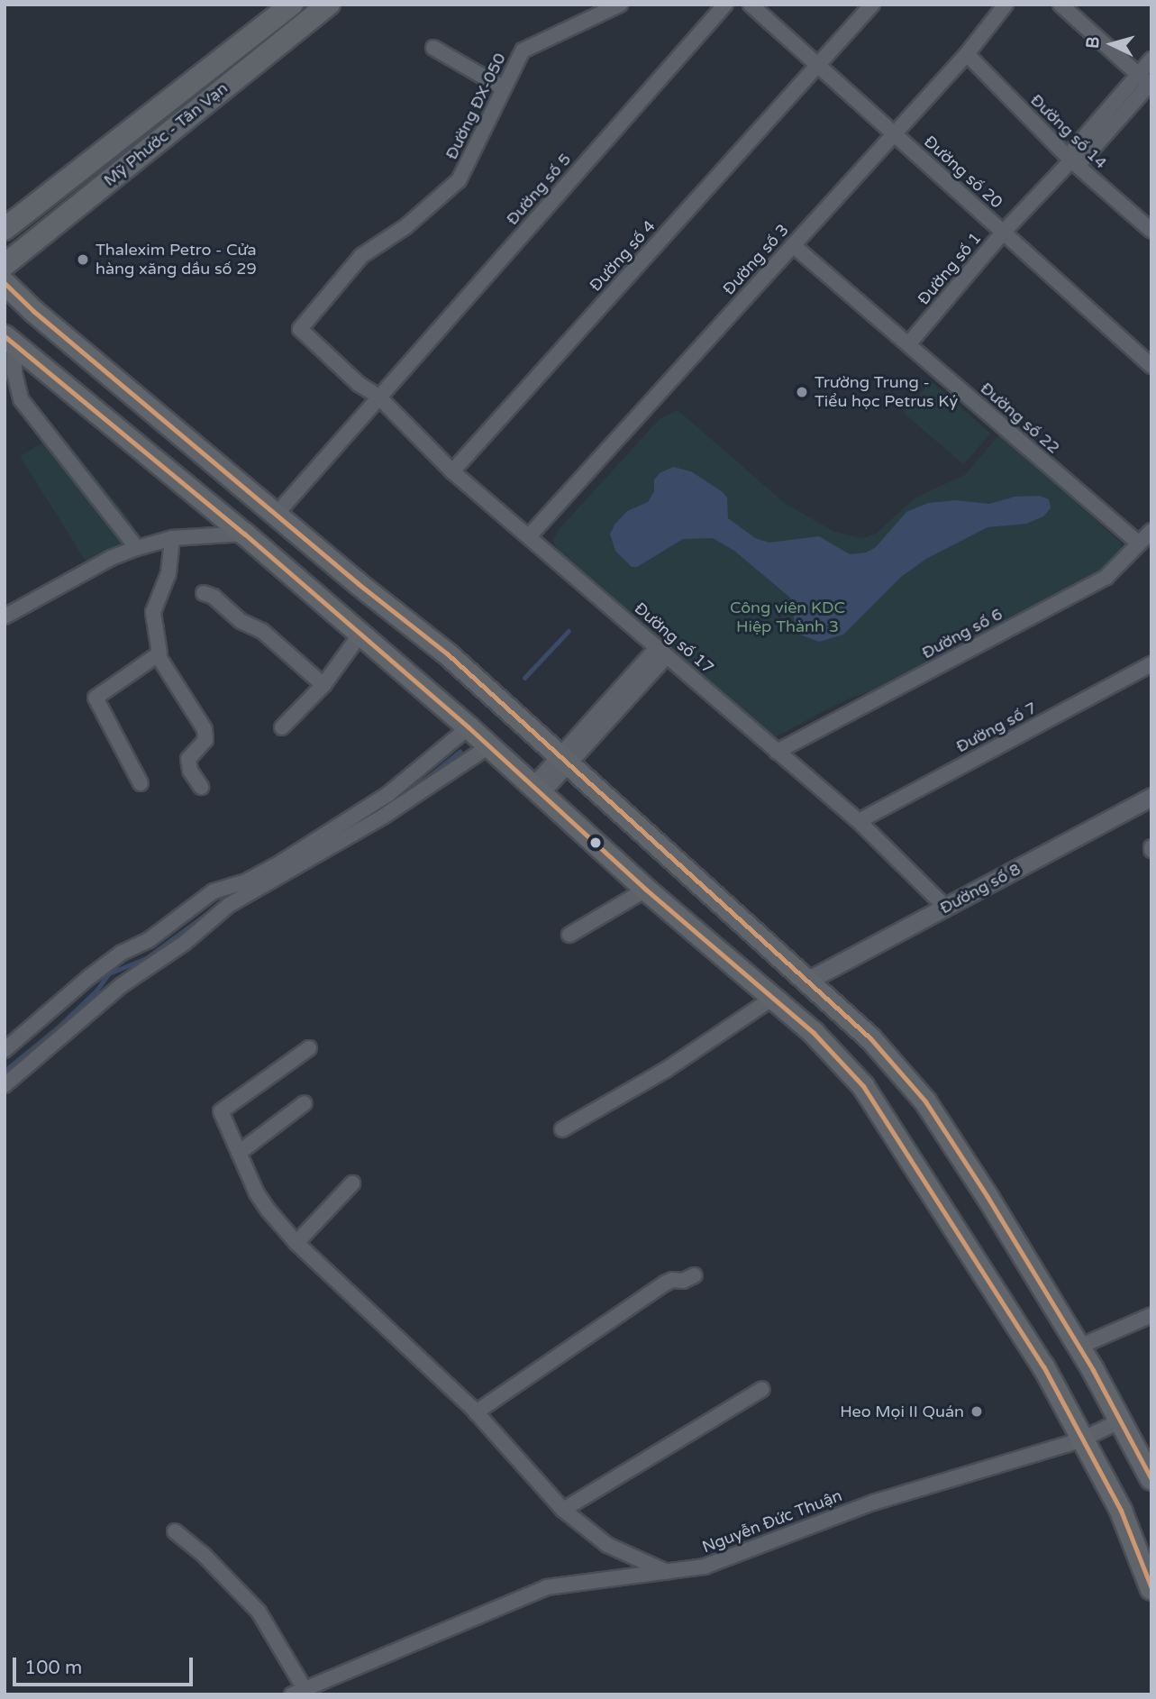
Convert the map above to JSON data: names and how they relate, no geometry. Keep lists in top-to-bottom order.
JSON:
{
  "streets": {
    "main road": ["Mỹ Phước - Tân Vạn"],
    "street": [
      "Đường ĐX-050",
      "Đường số 14",
      "Đường số 20",
      "Đường số 5",
      "Đường số 4",
      "Đường số 3",
      "Đường số 1",
      "Đường số 22",
      "Đường số 6",
      "Đường số 17",
      "Đường số 7",
      "Đường số 8",
      "Nguyễn Đức Thuận"
    ]
  },
  "crossings": [
    ["Đường ĐX-050", "Đường số 17"],
    ["Đường số 14", "Đường số 3"],
    ["Đường số 14", "Đường số 1"],
    ["Đường số 20", "Đường số 4"],
    ["Đường số 20", "Đường số 3"],
    ["Đường số 20", "Đường số 1"],
    ["Đường số 5", "Đường số 17"],
    ["Đường số 4", "Đường số 17"],
    ["Đường số 3", "Đường số 22"],
    ["Đường số 3", "Đường số 17"],
    ["Đường số 1", "Đường số 22"],
    ["Đường số 22", "Đường số 6"],
    ["Đường số 6", "Đường số 17"],
    ["Đường số 17", "Đường số 7"],
    ["Đường số 17", "Đường số 8"]
  ],
  "parks": ["Công viên KDC Hiệp Thành 3"],
  "places": ["Thalexim Petro - Cửa hàng xăng dầu số 29", "Trường Trung - Tiểu học Petrus Ký", "Heo Mọi II Quán"],
  "scale_bar": "100 m",
  "north": "left"
}
